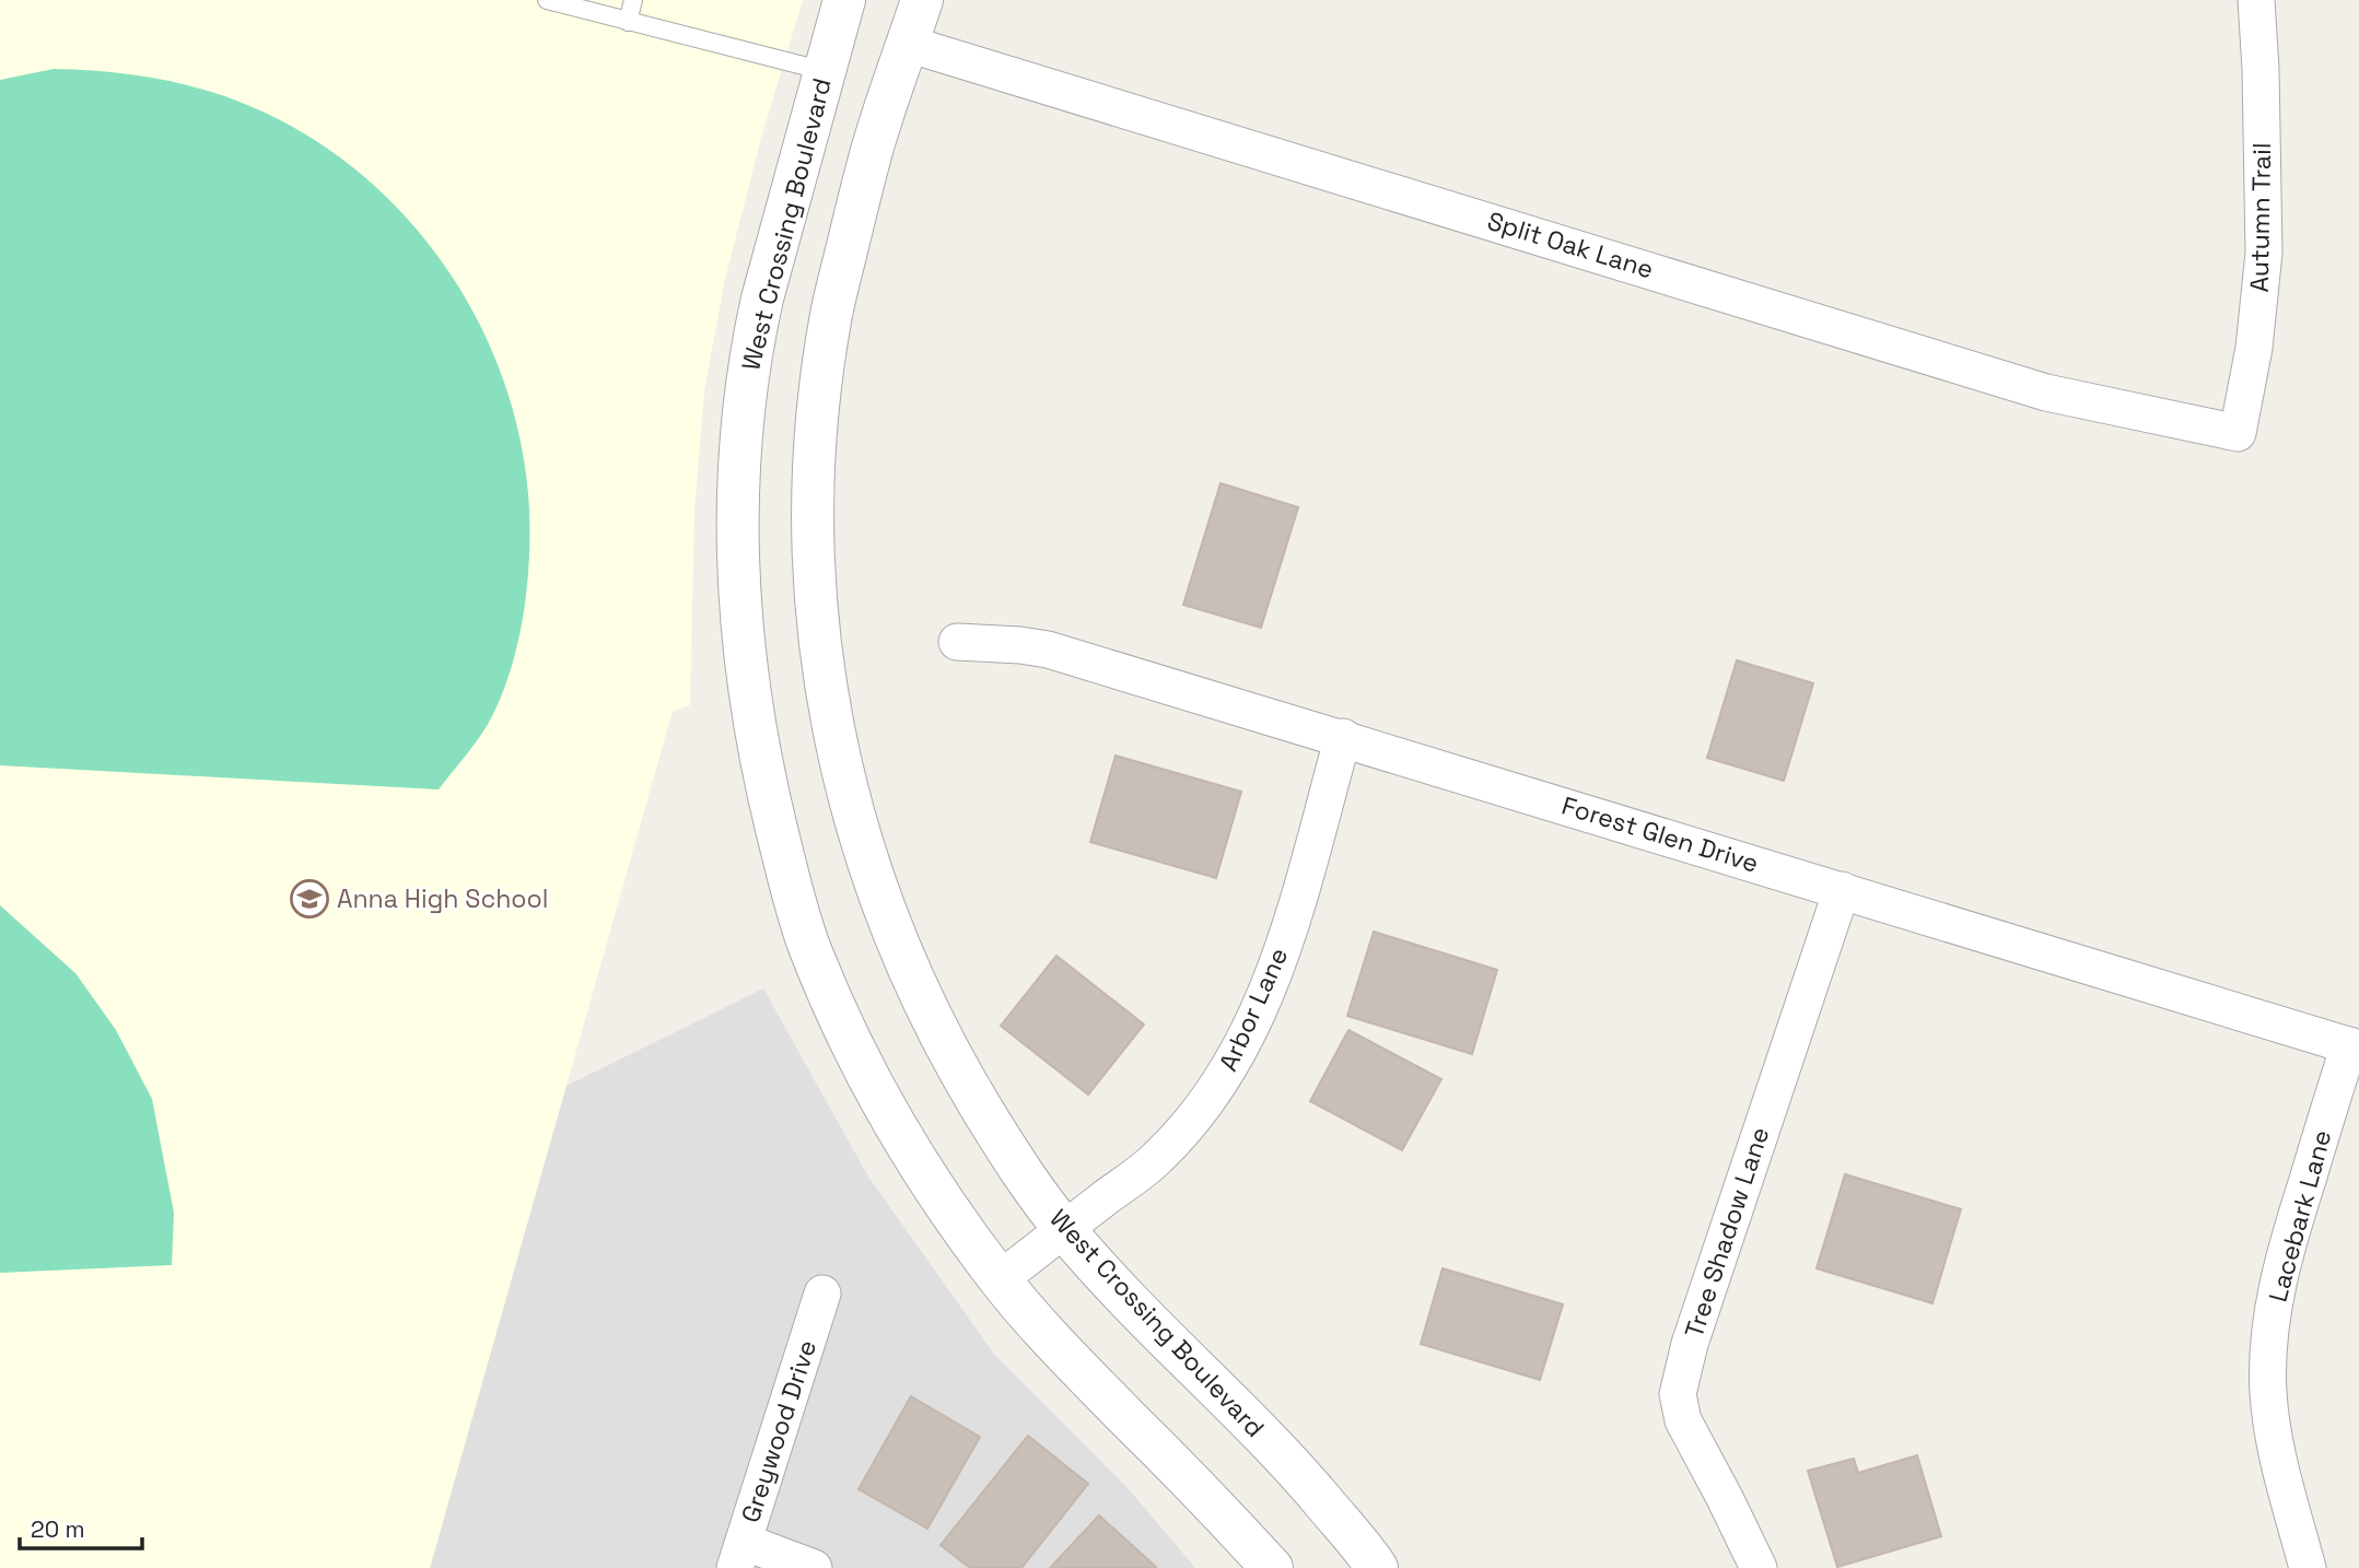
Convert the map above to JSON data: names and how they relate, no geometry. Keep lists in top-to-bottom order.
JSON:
{
  "streets": {
    "street": [
      "Autumn Trail",
      "West Crossing Boulevard",
      "Split Oak Lane",
      "Forest Glen Drive",
      "Arbor Lane",
      "Lacebark Lane",
      "Tree Shadow Lane",
      "Greywood Drive"
    ]
  },
  "crossings": [
    ["Autumn Trail", "Split Oak Lane"],
    ["West Crossing Boulevard", "Split Oak Lane"],
    ["West Crossing Boulevard", "Arbor Lane"],
    ["Forest Glen Drive", "Arbor Lane"],
    ["Forest Glen Drive", "Lacebark Lane"],
    ["Forest Glen Drive", "Tree Shadow Lane"]
  ],
  "places": {
    "school or university": ["Anna High School"]
  },
  "scale_bar": "20 m"
}
